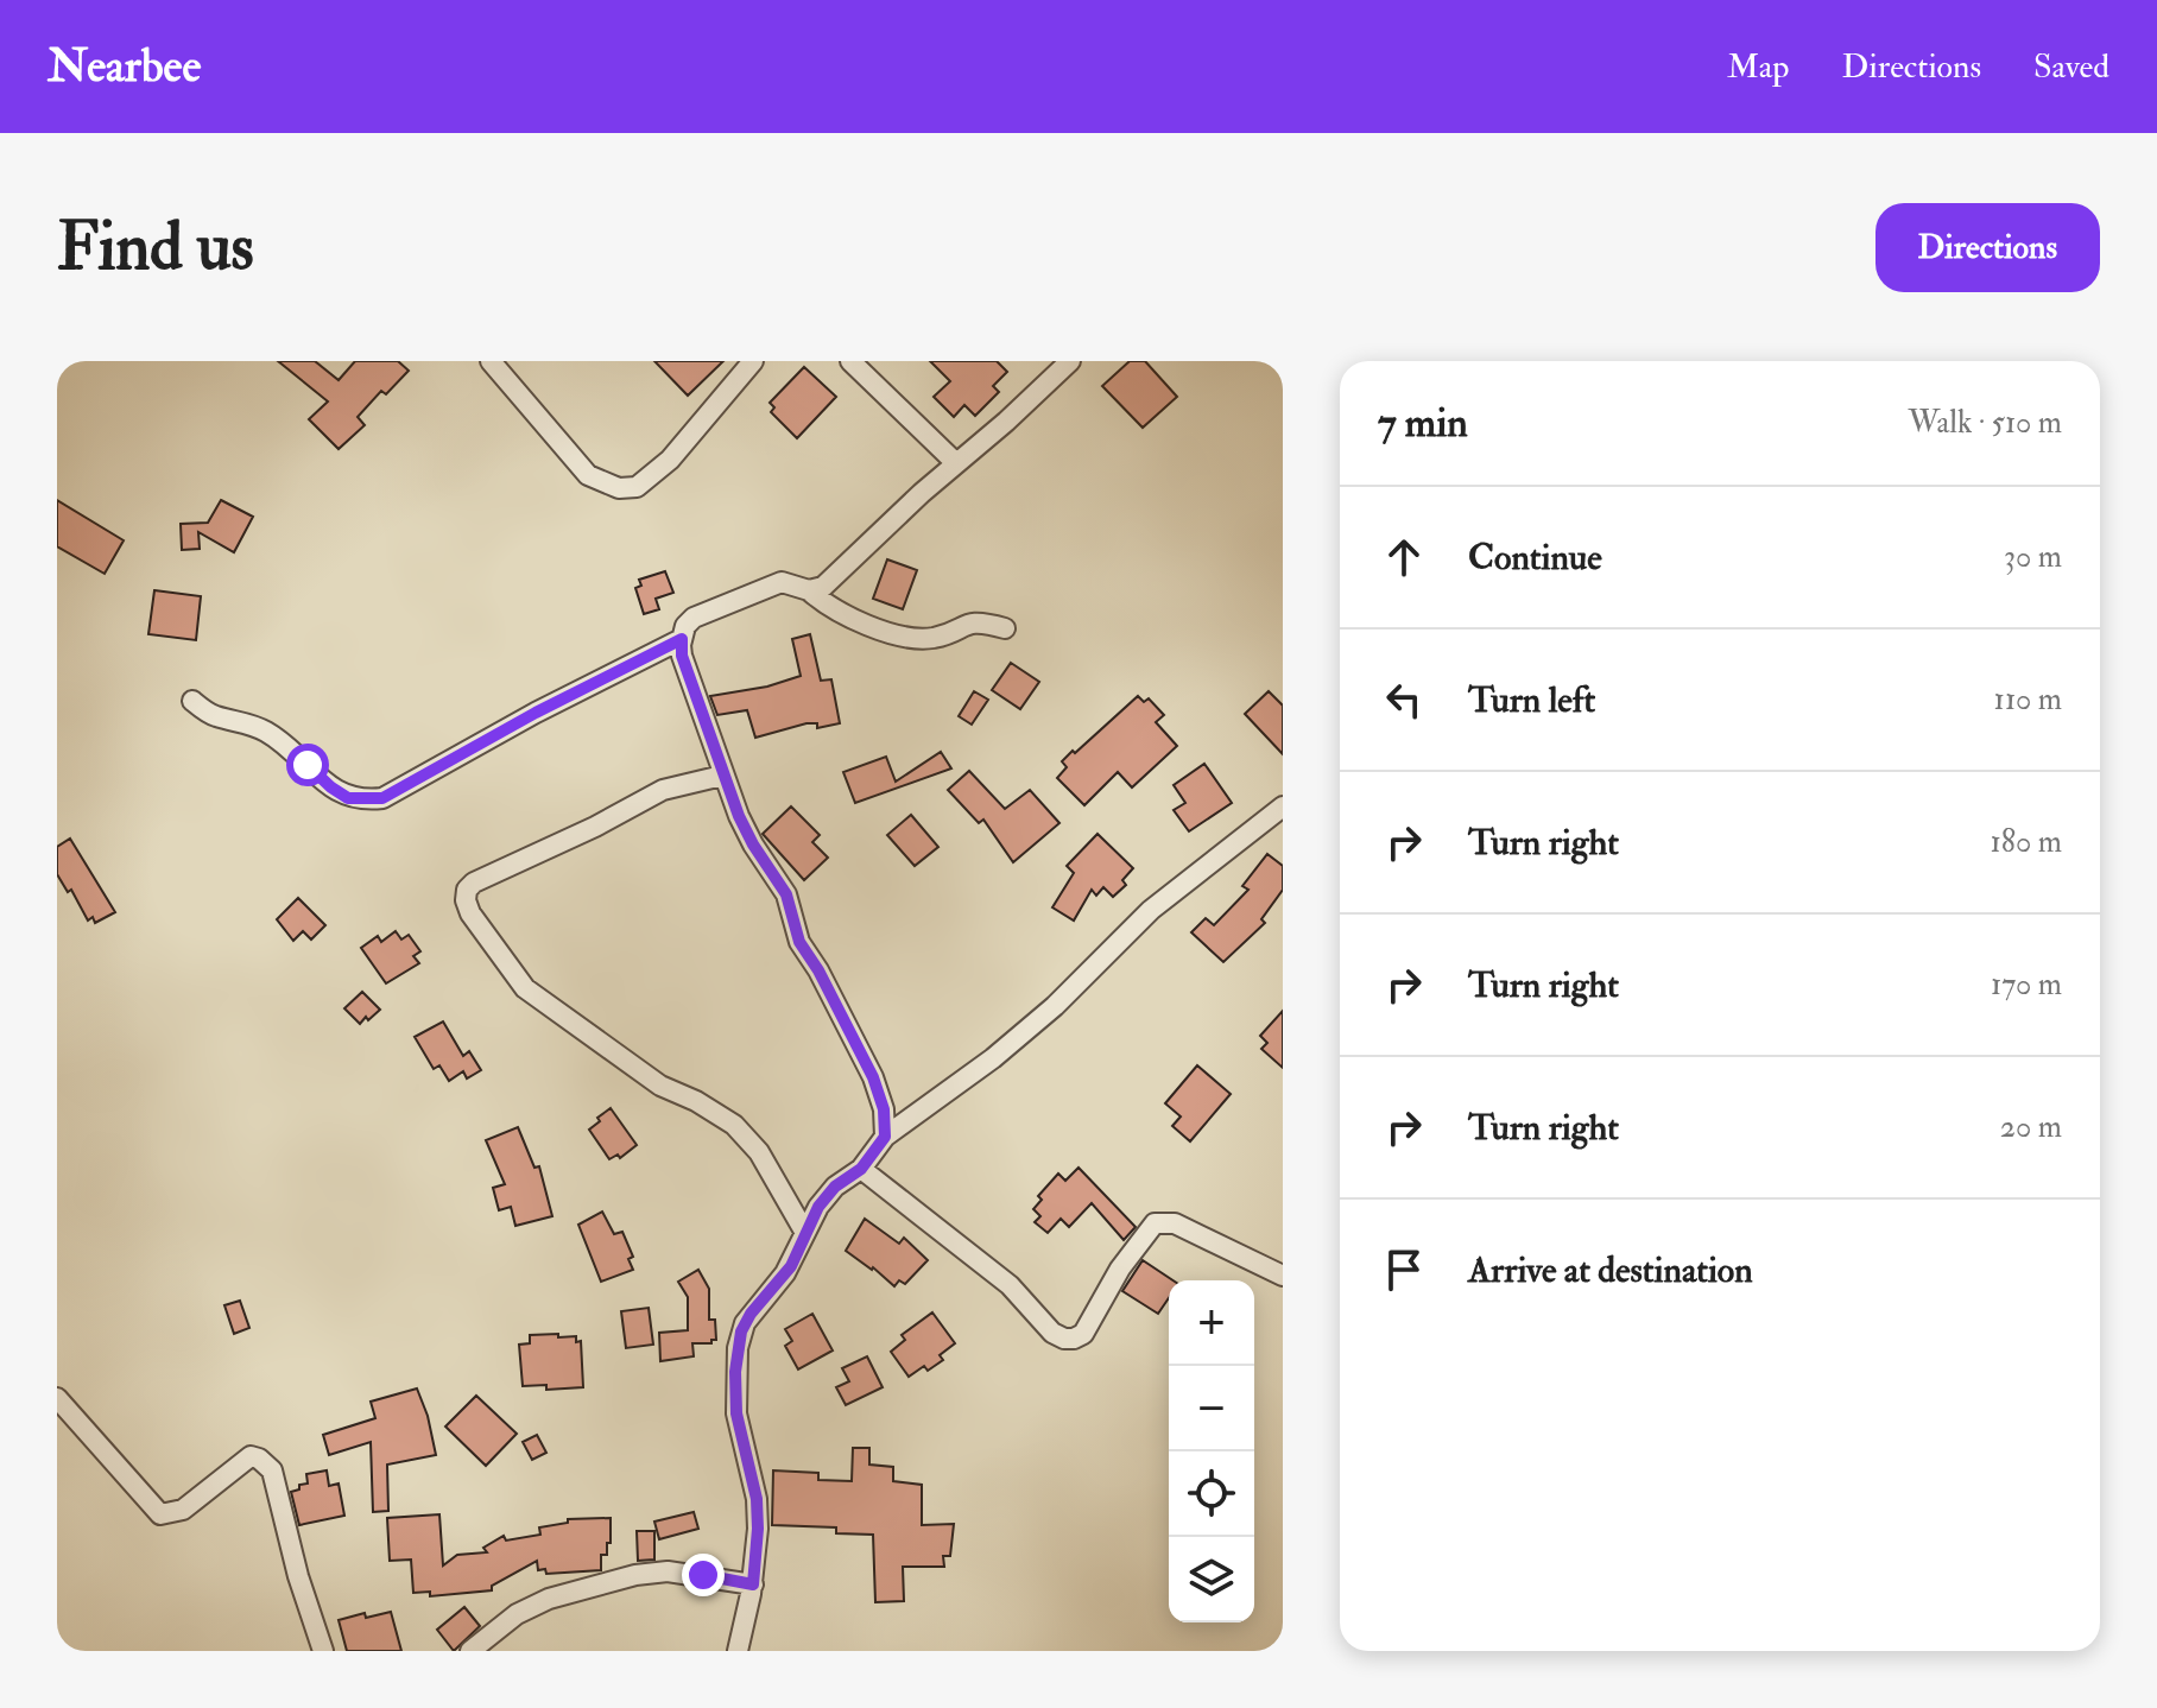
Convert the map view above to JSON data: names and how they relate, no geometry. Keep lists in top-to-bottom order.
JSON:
{
  "page": {
    "header": "Nearbee",
    "nav": ["Map", "Directions", "Saved"],
    "buttons": "Directions",
    "title": "Find us",
    "heading": ["7 min", "Walk · 510 m"],
    "list": [
      ["Continue", "30 m"],
      ["Turn left", "110 m"],
      ["Turn right", "180 m"],
      ["Turn right", "170 m"],
      ["Turn right", "20 m"],
      "Arrive at destination"
    ],
    "map_buttons": ["+", "−"]
  }
}
